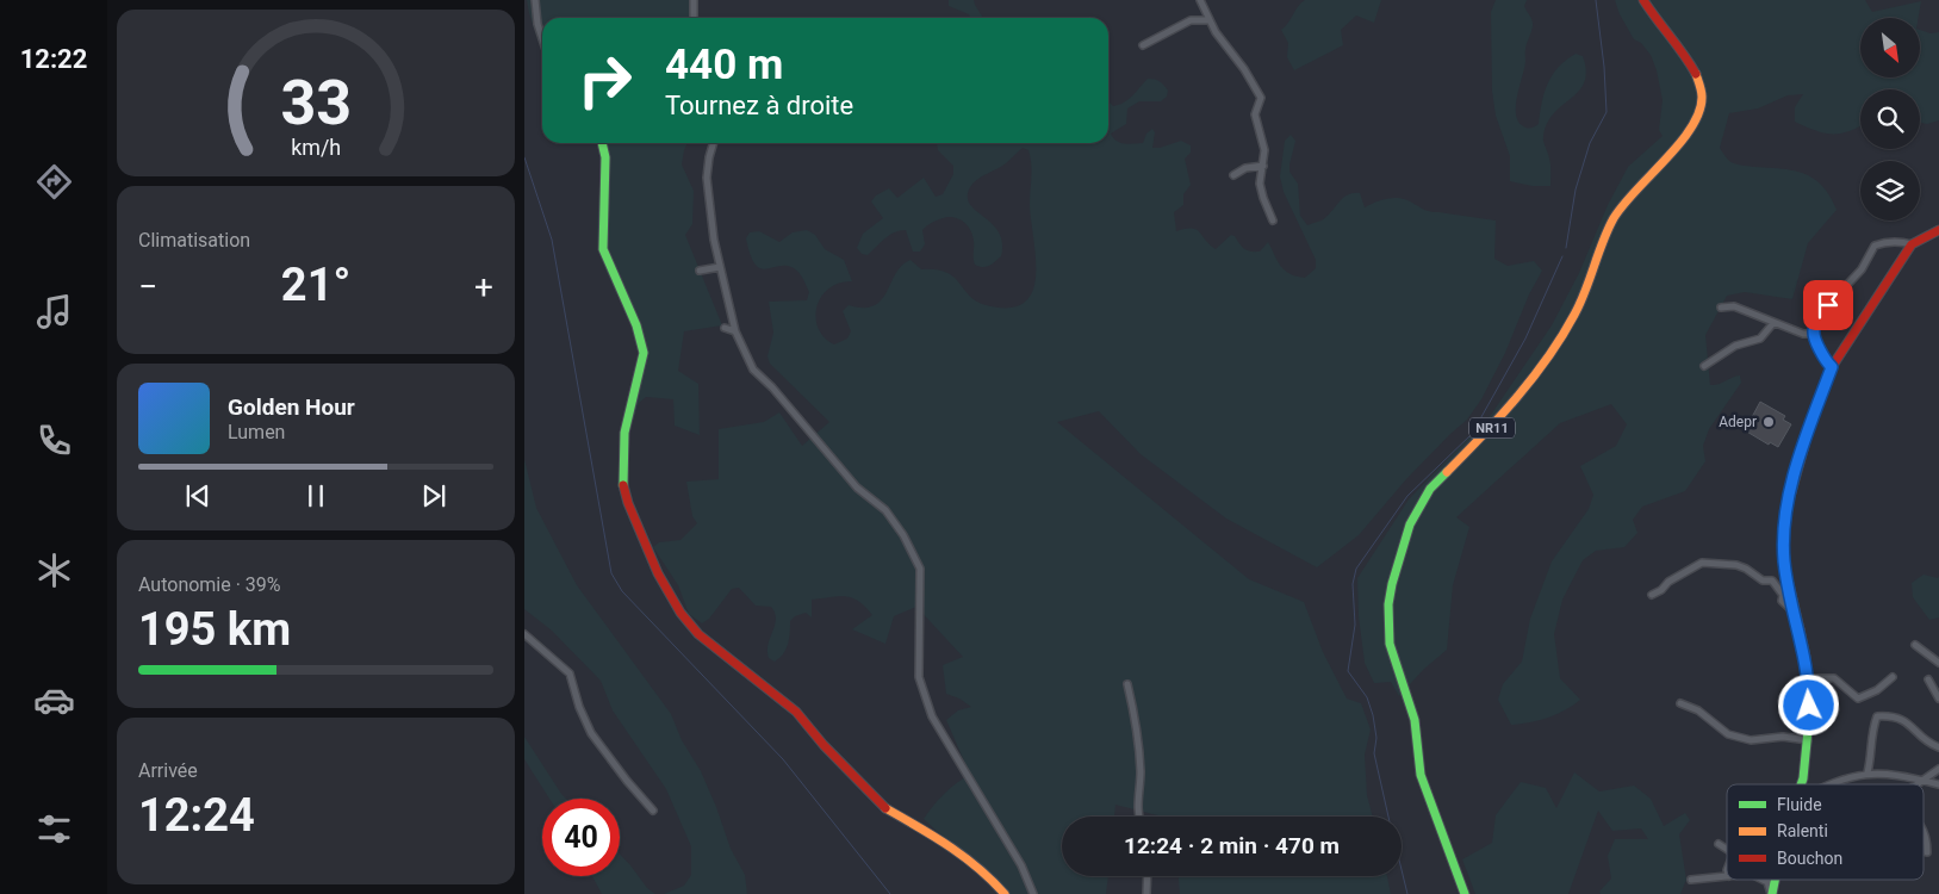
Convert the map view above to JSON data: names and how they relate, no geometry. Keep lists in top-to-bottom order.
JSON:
{
  "streets": {
    "main road": ["NR11"]
  },
  "places": ["Adepr"],
  "legend": ["Fluide", "Ralenti", "Bouchon"],
  "north": "bottom right",
  "page": {
    "tabs": "12:22",
    "turn": ["440 m", "Tournez à droite"],
    "tile": [
      "Climatisation",
      ["Autonomie · 39%", "195 km"],
      ["Arrivée", "12:24"]
    ],
    "heat": ["−", "21°", "+"],
    "song": ["Golden Hour", "Lumen"],
    "limit": "40",
    "trip": "12:24 · 2 min · 470 m",
    "gauge": ["33", "km/h"]
  }
}
